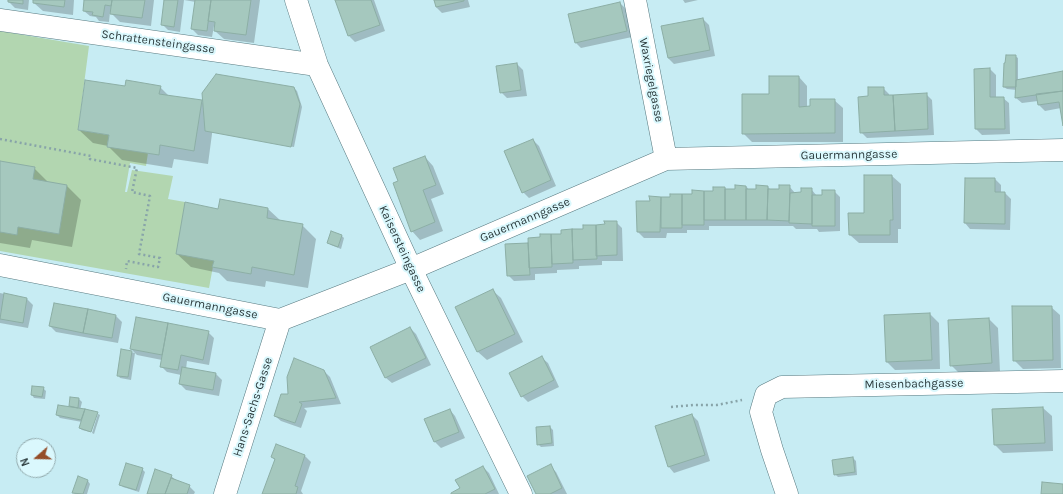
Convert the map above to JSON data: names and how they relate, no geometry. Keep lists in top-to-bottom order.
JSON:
{
  "streets": {
    "street": [
      "Schrattensteingasse",
      "Waxriegelgasse",
      "Gauermanngasse",
      "Kaisersteingasse",
      "Miesenbachgasse",
      "Hans-Sachs-Gasse"
    ]
  },
  "crossings": [
    ["Schrattensteingasse", "Kaisersteingasse"],
    ["Waxriegelgasse", "Gauermanngasse"],
    ["Gauermanngasse", "Kaisersteingasse"],
    ["Gauermanngasse", "Hans-Sachs-Gasse"]
  ],
  "north": "left"
}
